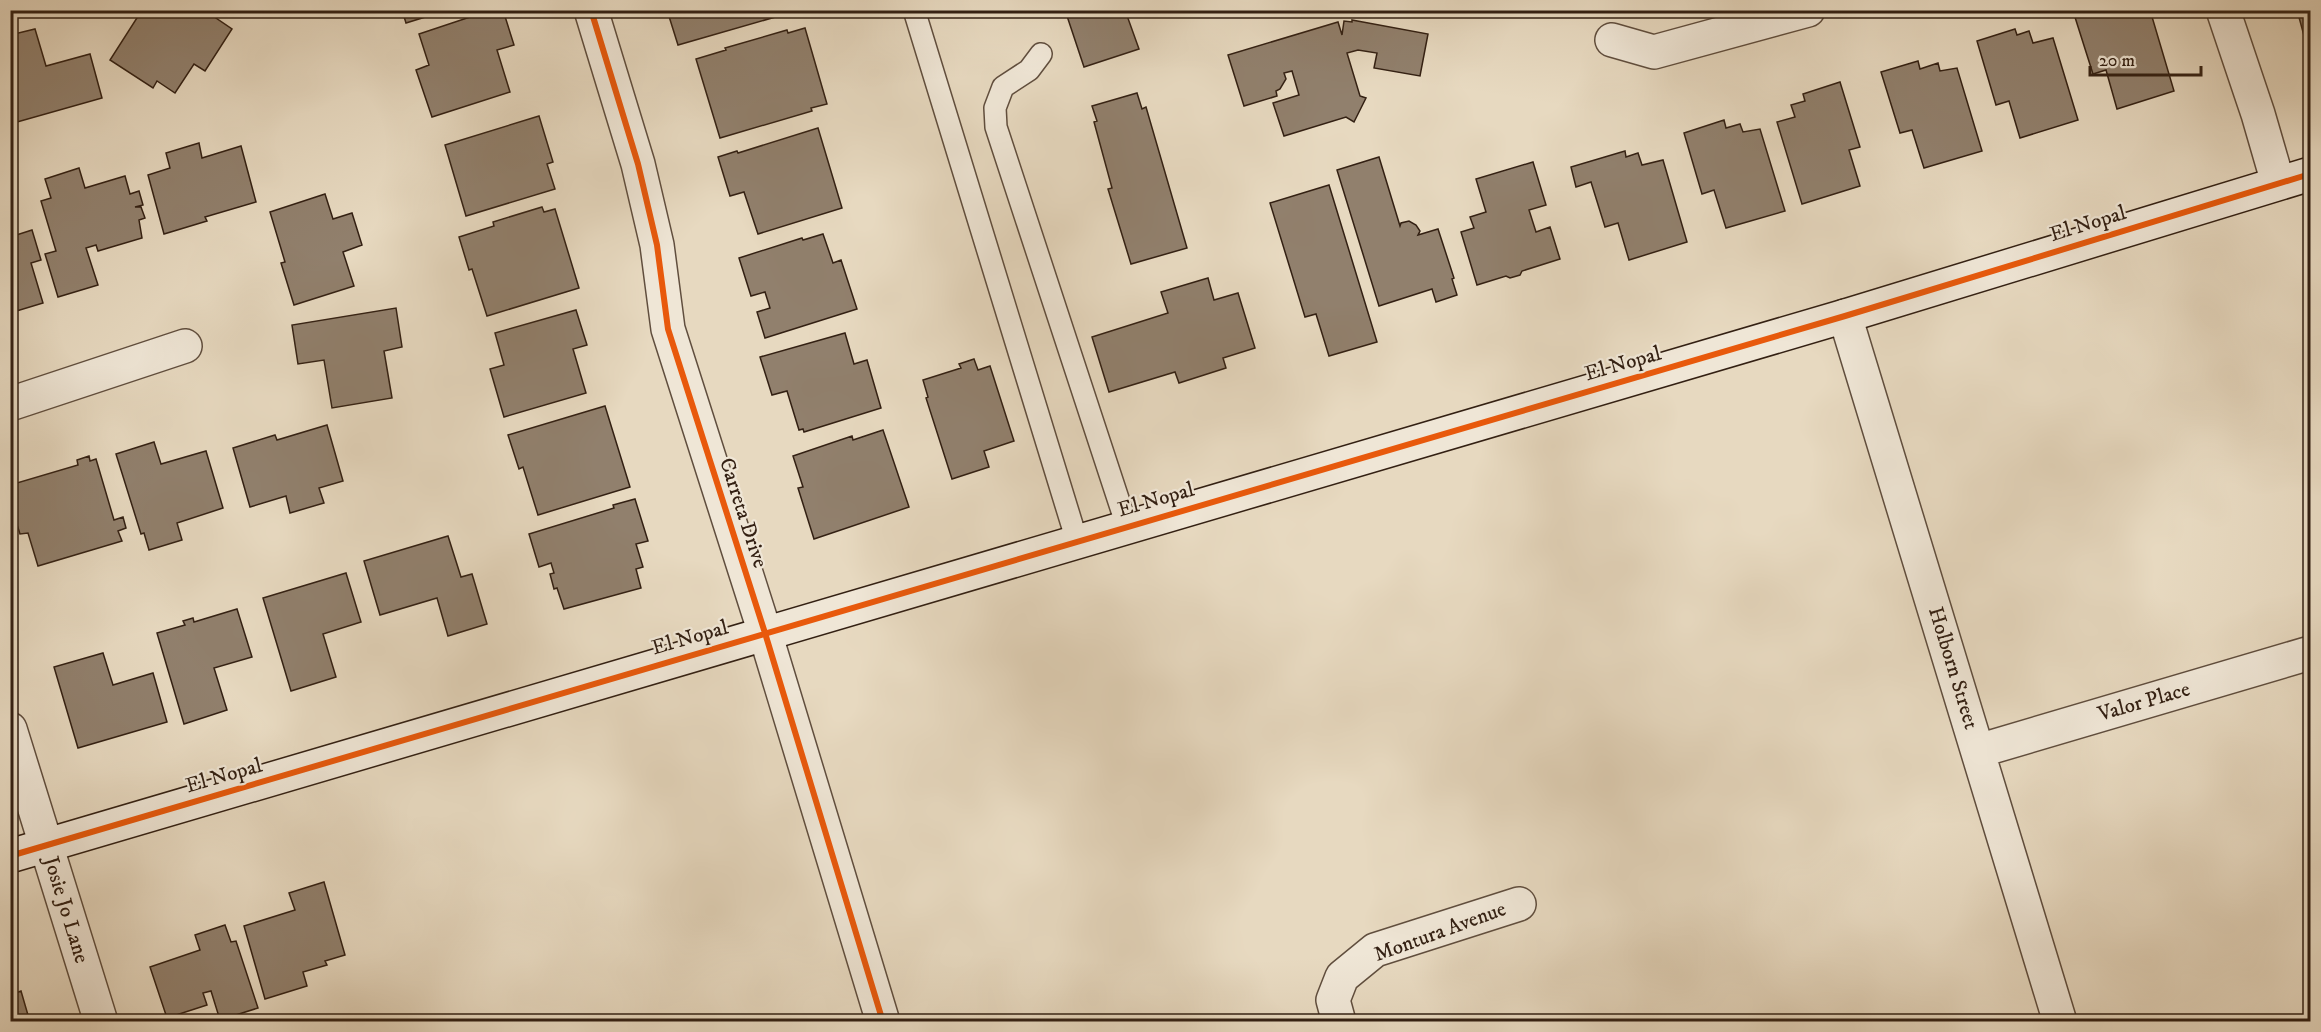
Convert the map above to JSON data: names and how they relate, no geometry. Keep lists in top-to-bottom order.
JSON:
{
  "streets": {
    "street": [
      "El Nopal",
      "Carreta Drive",
      "Holborn Street",
      "Valor Place",
      "Josie Jo Lane",
      "Montura Avenue"
    ]
  },
  "crossings": [
    ["El Nopal", "Carreta Drive"],
    ["El Nopal", "Holborn Street"],
    ["El Nopal", "Josie Jo Lane"],
    ["Holborn Street", "Valor Place"]
  ],
  "scale_bar": "20 m"
}
